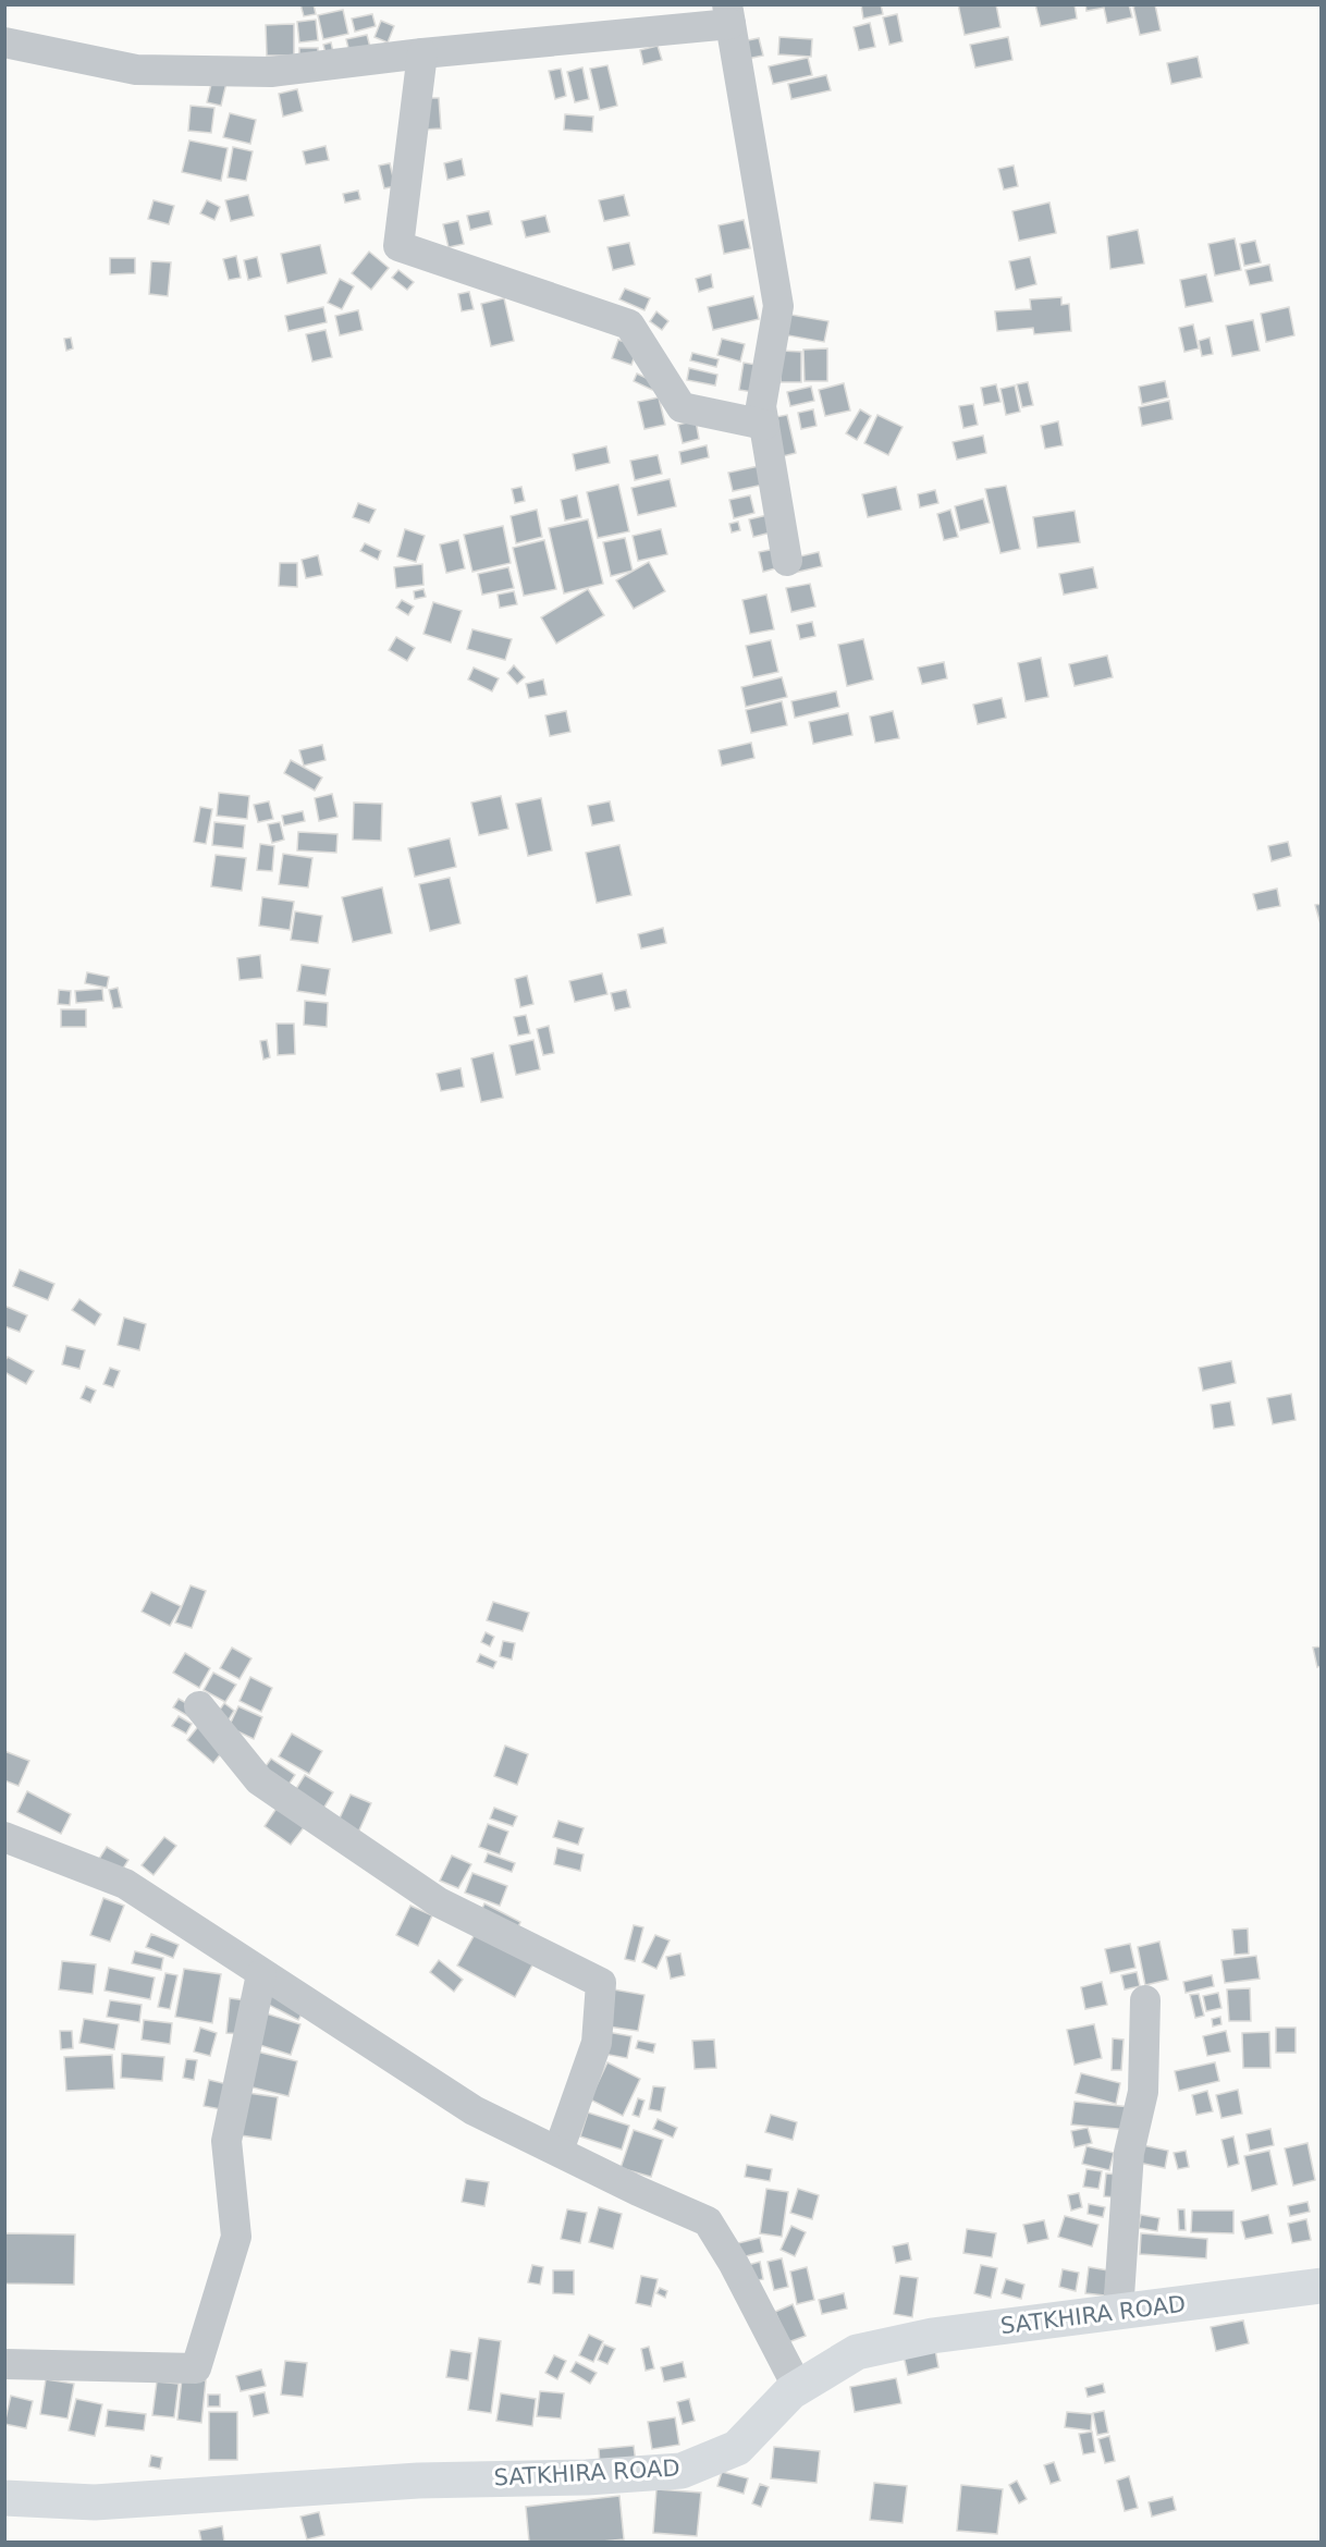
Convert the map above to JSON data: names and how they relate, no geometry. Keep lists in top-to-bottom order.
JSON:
{
  "streets": {
    "main road": ["SATKHIRA ROAD"]
  }
}
